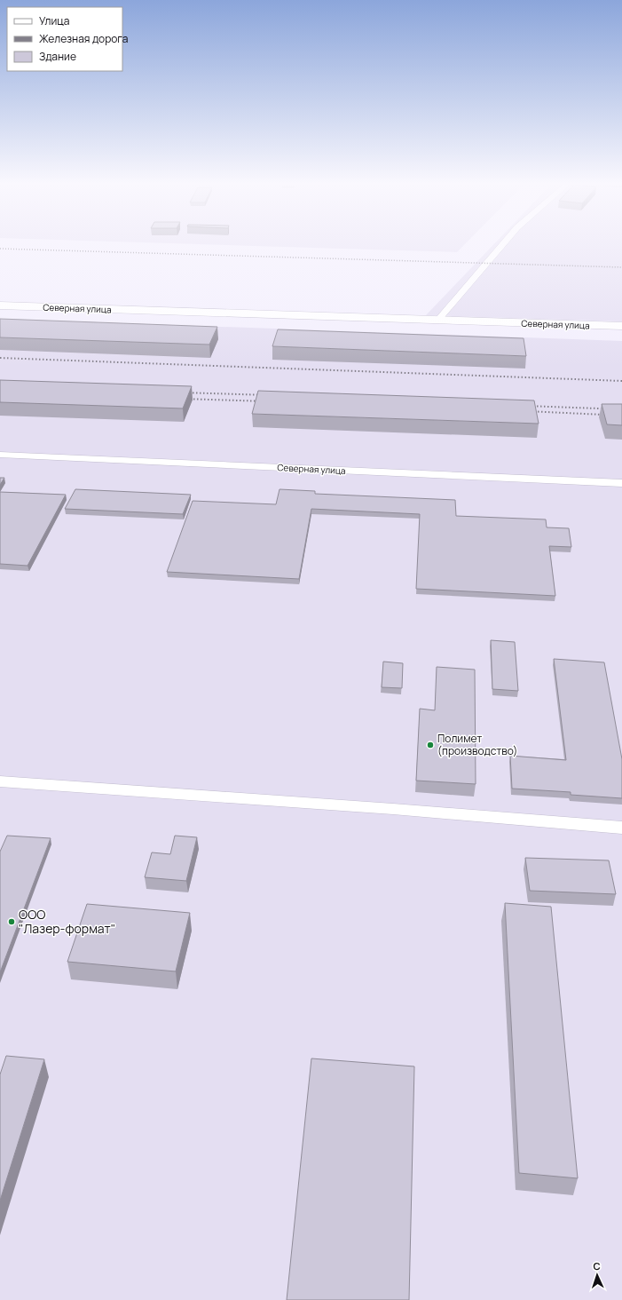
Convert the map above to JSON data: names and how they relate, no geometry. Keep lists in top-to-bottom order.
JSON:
{
  "streets": {
    "main road": ["Северная улица"]
  },
  "places": ["Полимет (производство)", "ООО \"Лазер-формат\""],
  "legend": ["Улица", "Железная дорога", "Здание"],
  "north": "top"
}
